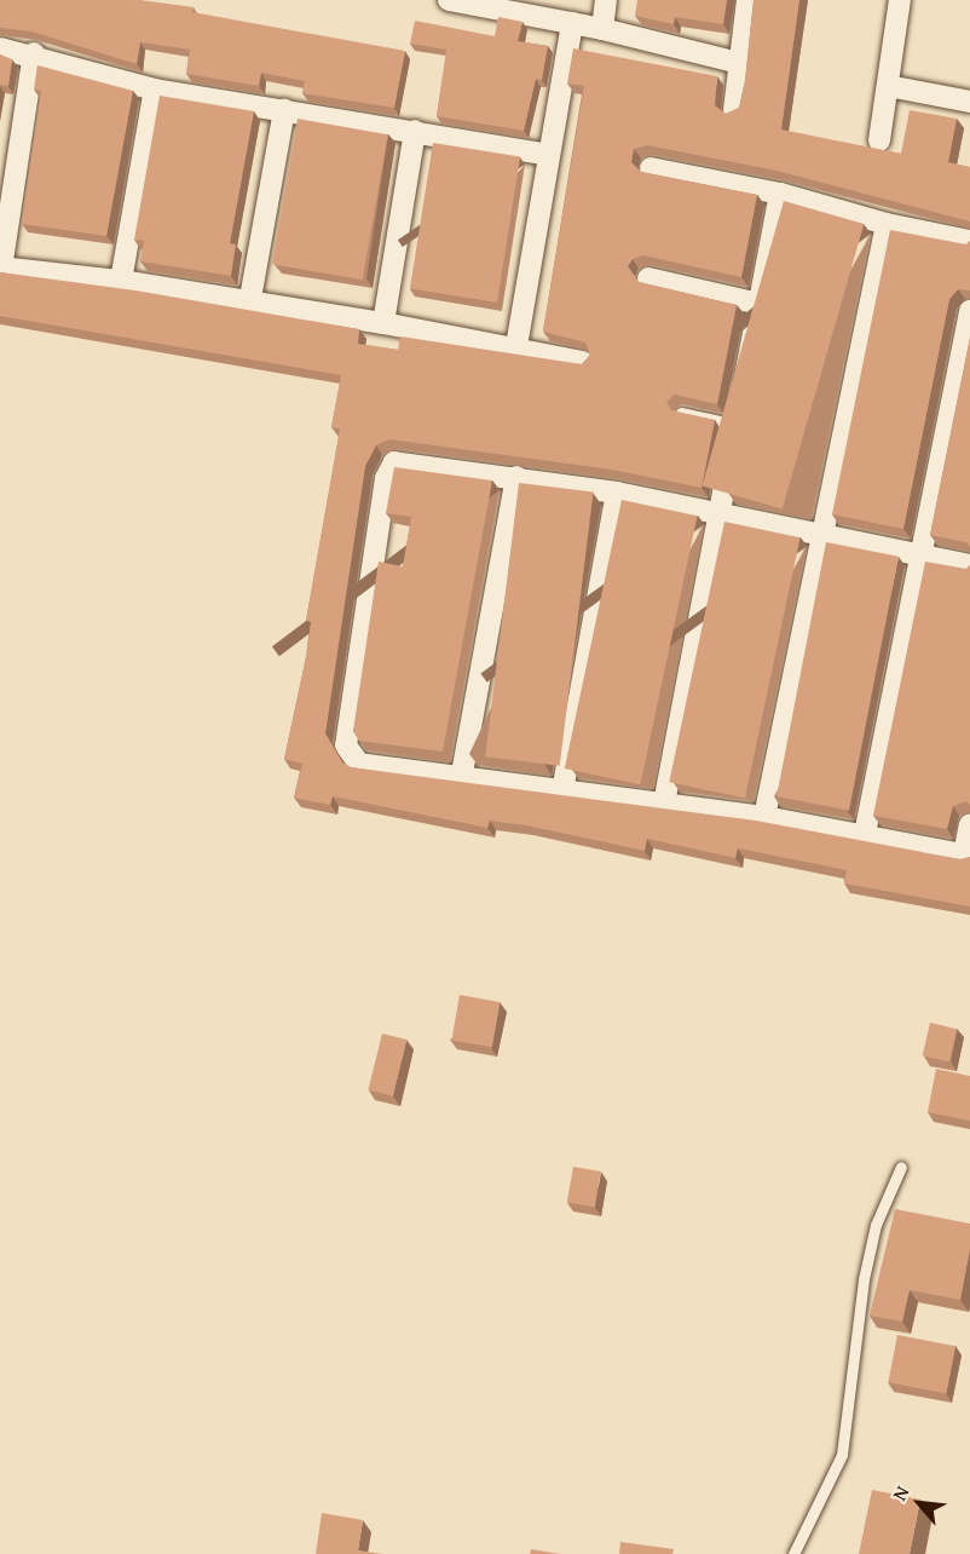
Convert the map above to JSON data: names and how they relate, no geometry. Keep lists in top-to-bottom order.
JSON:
{
  "north": "top left"
}
